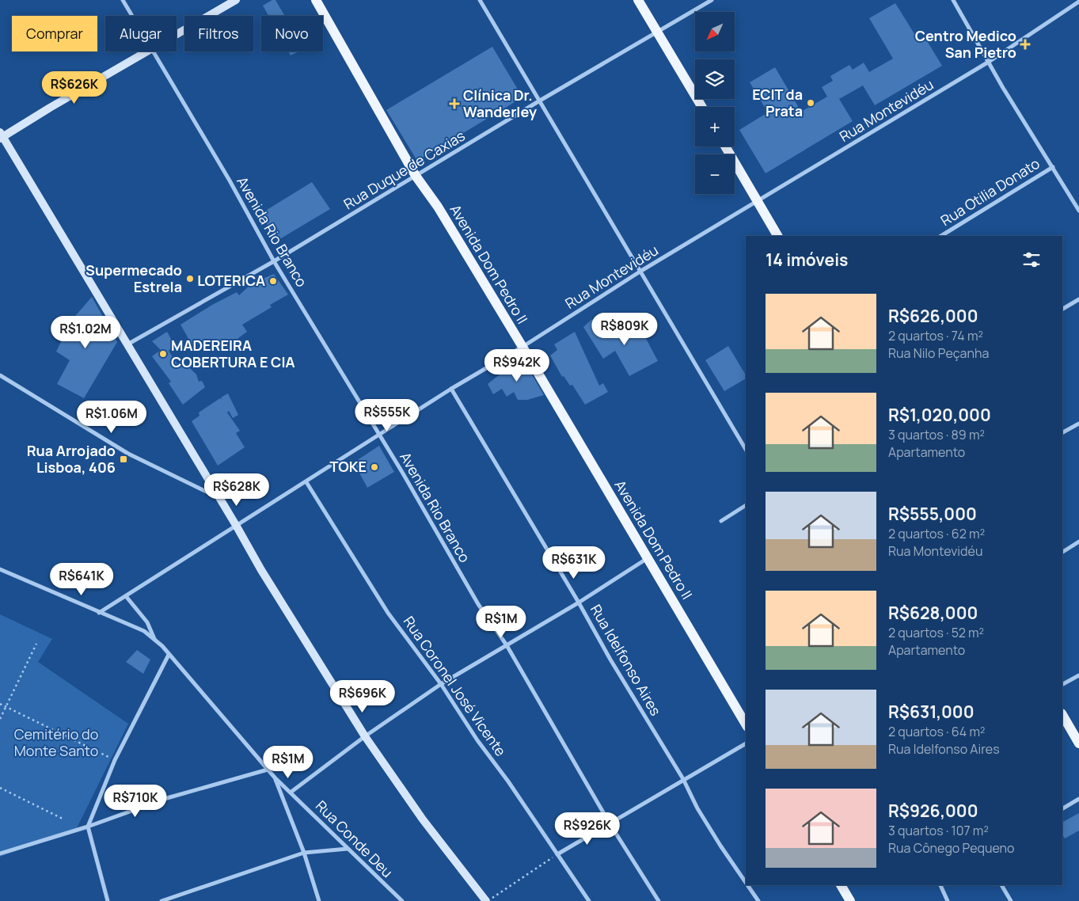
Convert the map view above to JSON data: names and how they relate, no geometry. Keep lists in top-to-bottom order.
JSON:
{
  "streets": {
    "main road": ["Avenida Dom Pedro II"],
    "street": [
      "Rua Montevidéu",
      "Rua Duque de Caxias",
      "Rua Otilia Donato",
      "Avenida Rio Branco",
      "Rua Idelfonso Aires",
      "Rua Coronel José Vicente",
      "Rua Conde Deu"
    ]
  },
  "crossings": [
    ["Rua Montevidéu", "Avenida Rio Branco"],
    ["Rua Montevidéu", "Avenida Dom Pedro II"],
    ["Rua Montevidéu", "Rua Idelfonso Aires"],
    ["Rua Montevidéu", "Rua Coronel José Vicente"],
    ["Rua Duque de Caxias", "Avenida Rio Branco"],
    ["Rua Duque de Caxias", "Avenida Dom Pedro II"]
  ],
  "parks": ["Cemitério do Monte Santo"],
  "places": {
    "health": ["Centro Medico San Pietro", "Clínica Dr. Wanderley"],
    "other": [
      "ECIT da Prata",
      "Supermecado Estrela",
      "LOTERICA",
      "MADEREIRA COBERTURA E CIA",
      "TOKE"
    ],
    "transit": ["Rua Arrojado Lisboa, 406"]
  },
  "north": "bottom left",
  "page": {
    "map_buttons": ["+", "−"],
    "chip": [
      "Comprar",
      "Alugar",
      "Filtros",
      "Novo"
    ],
    "price": [
      "R$626K",
      "R$809K",
      "R$1.02M",
      "R$942K",
      "R$555K",
      "R$1.06M",
      "R$628K",
      "R$631K",
      "R$641K",
      "R$1M",
      "R$696K",
      "R$1M",
      "R$710K",
      "R$926K"
    ],
    "heading": "14 imóveis",
    "list": [
      {
        "name": "R$626,000",
        "note": "2 quartos · 74 m² · Rua Nilo Peçanha"
      },
      {
        "name": "R$1,020,000",
        "note": "3 quartos · 89 m² · Apartamento"
      },
      {
        "name": "R$555,000",
        "note": "2 quartos · 62 m² · Rua Montevidéu"
      },
      {
        "name": "R$628,000",
        "note": "2 quartos · 52 m² · Apartamento"
      },
      {
        "name": "R$631,000",
        "note": "2 quartos · 64 m² · Rua Idelfonso Aires"
      },
      {
        "name": "R$926,000",
        "note": "3 quartos · 107 m² · Rua Cônego Pequeno"
      }
    ]
  }
}
